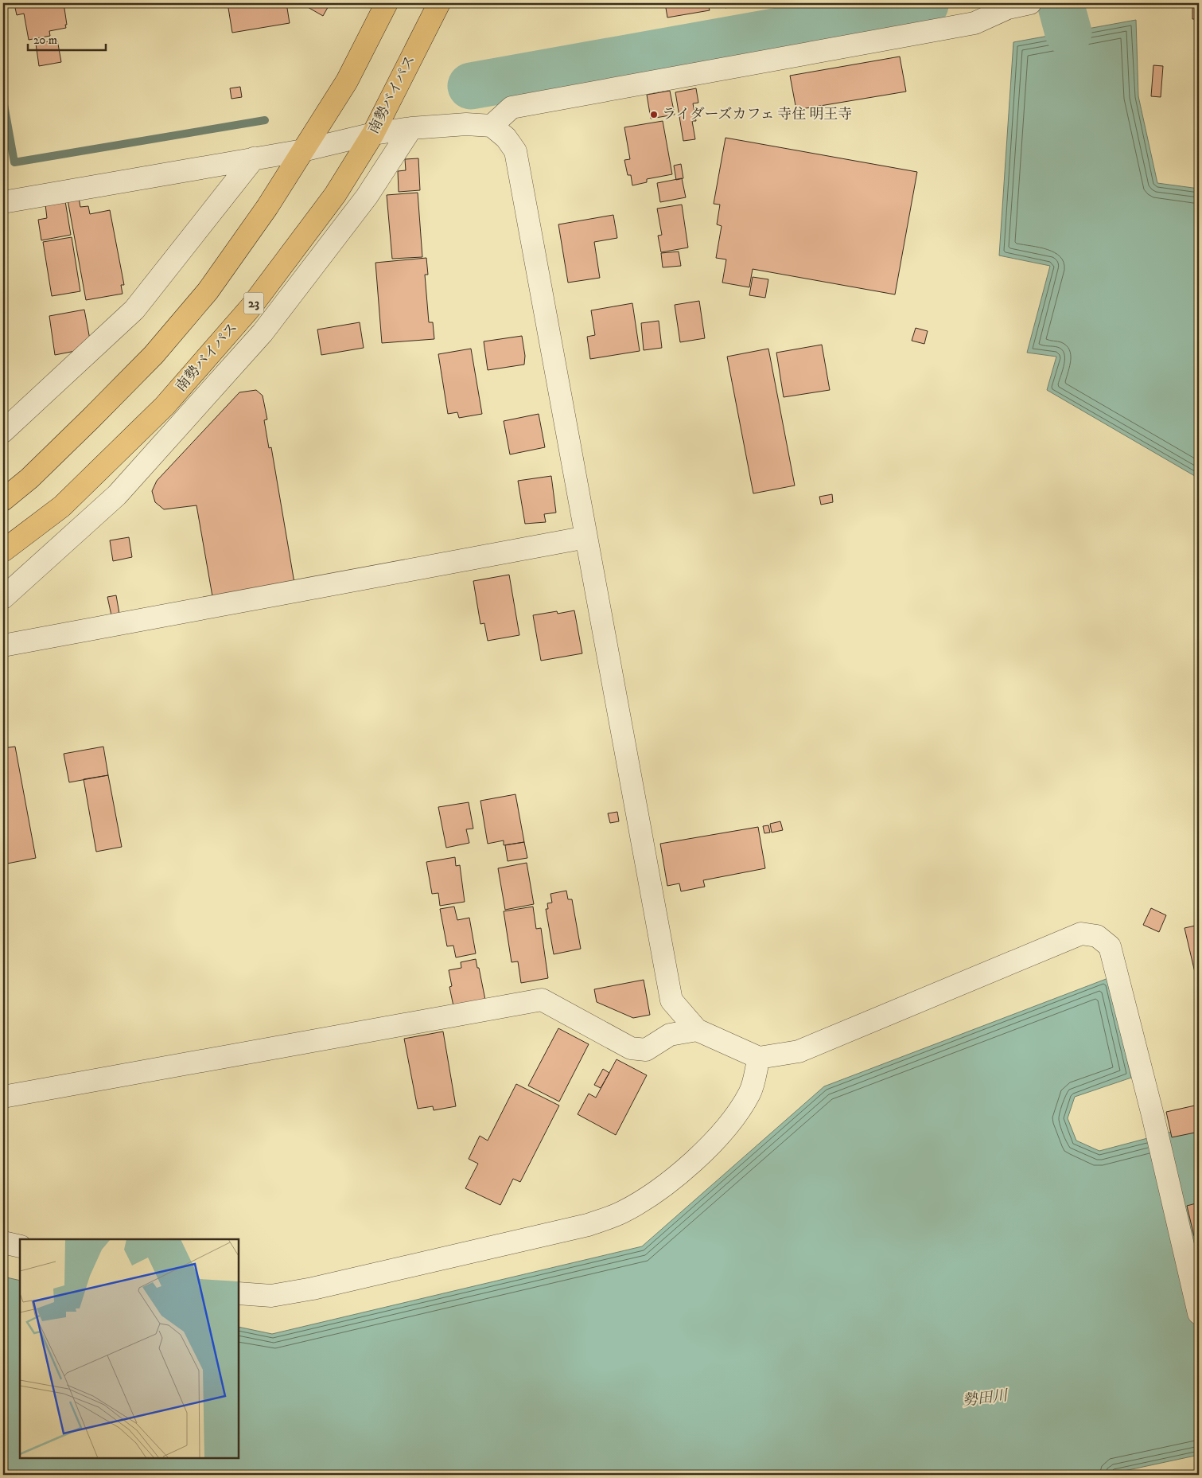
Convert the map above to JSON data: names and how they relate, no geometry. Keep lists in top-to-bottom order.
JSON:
{
  "streets": {
    "highway": ["南勢バイパス", "23"]
  },
  "water": ["勢田川"],
  "places": ["ライダーズカフェ 寺住 明王寺"],
  "scale_bar": "20 m"
}
